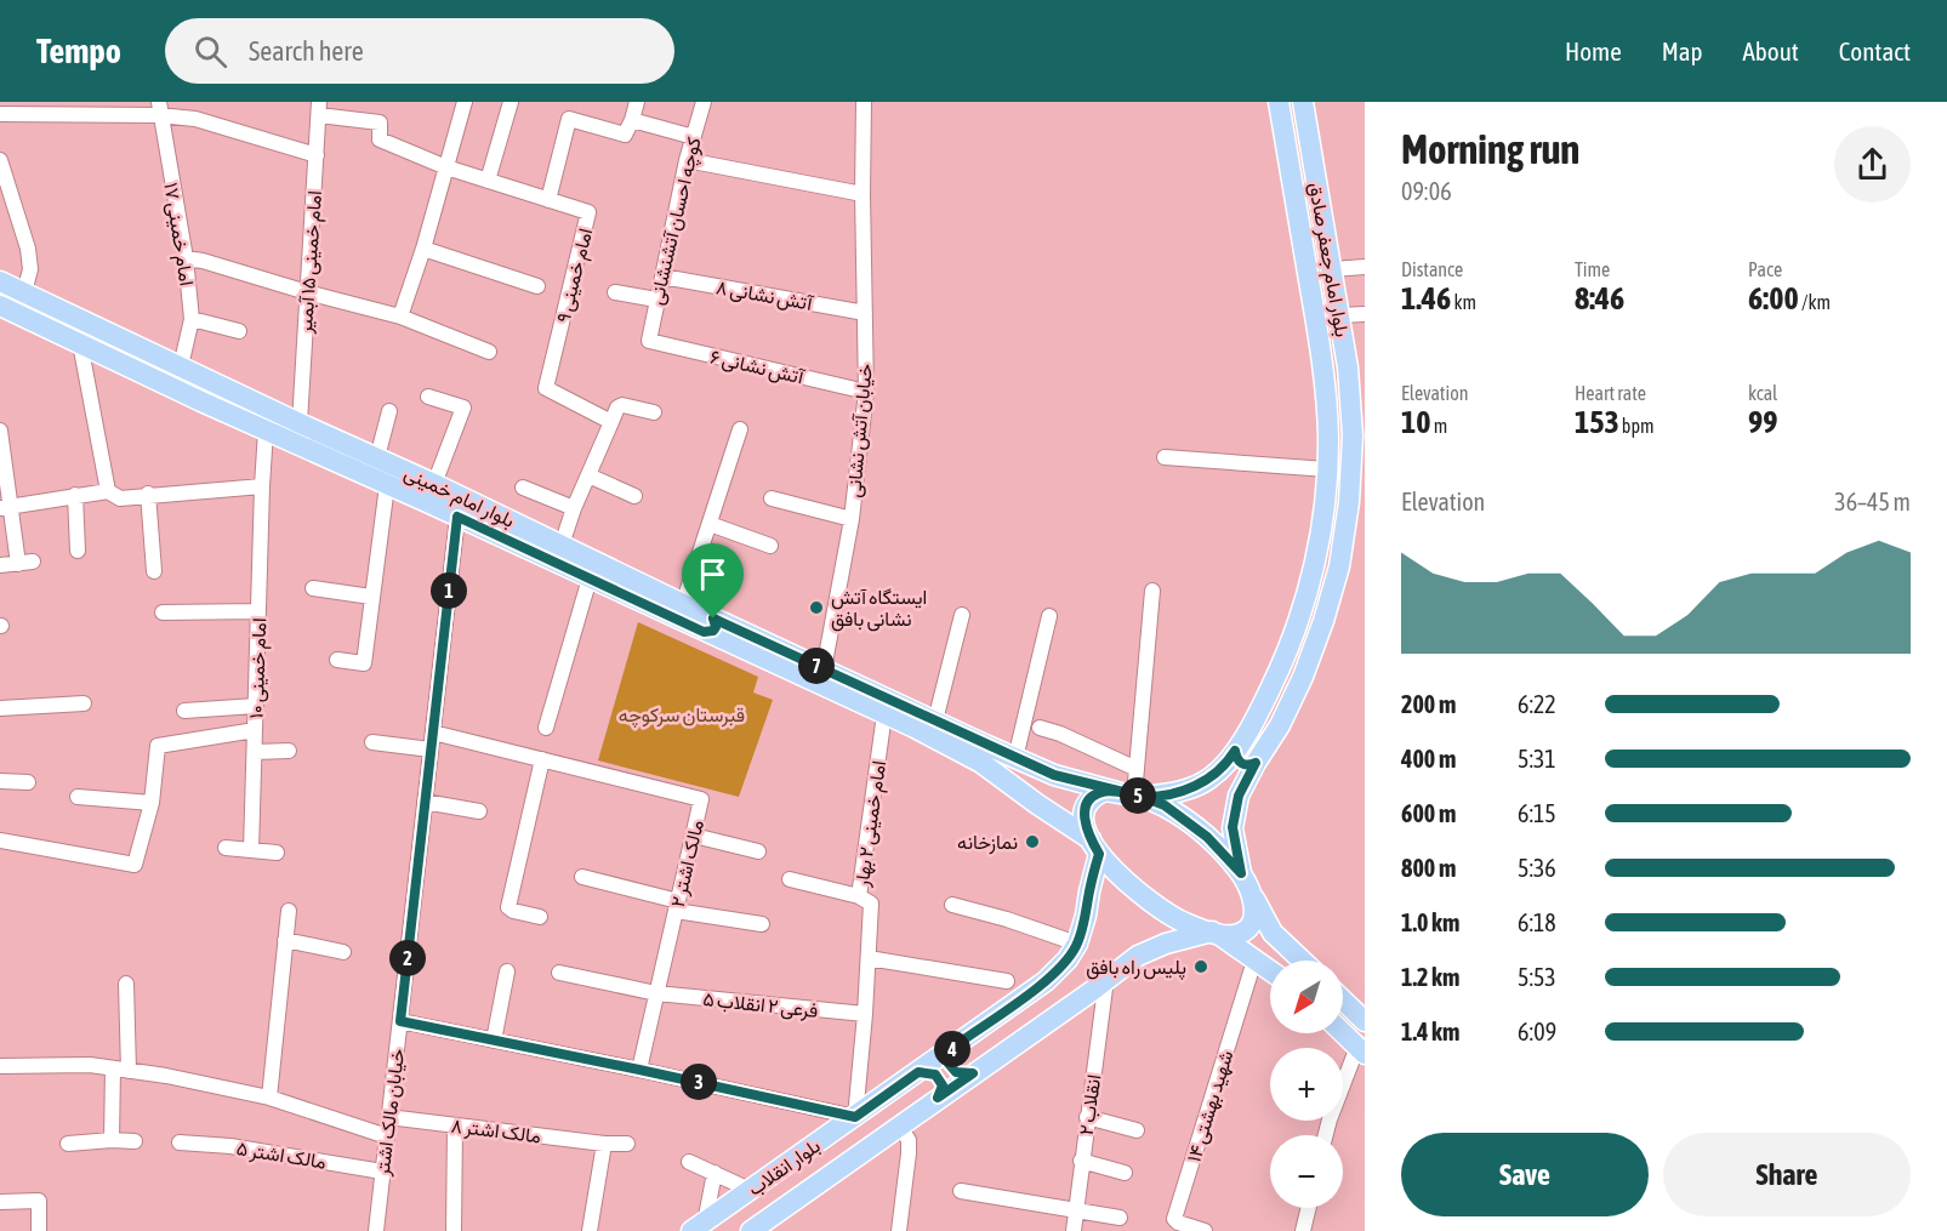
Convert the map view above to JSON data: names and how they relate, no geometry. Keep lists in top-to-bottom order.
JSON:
{
  "streets": {
    "main road": ["بلوار امام جعفر صادق", "بلوار امام خمینی", "بلوار انقلاب"],
    "street": [
      "کوچه احسان آتشنشانی",
      "امام خمینی ۱۷",
      "امام خمینی ۱۵ آبمیر",
      "امام خمینی ۹",
      "آتش نشانی ۸",
      "آتش نشانی ۶",
      "خیابان آتش نشانی",
      "امام خمینی ۱۰",
      "امام خمینی ۲ بهار",
      "مالک اشتر ۲",
      "فرعی ۲ انقلاب ۵",
      "انقلاب ۲",
      "شهید بهشتی ۱۴",
      "خیابان مالک اشتر",
      "مالک اشتر ۸",
      "مالک اشتر ۵"
    ]
  },
  "crossings": [
    ["کوچه احسان آتشنشانی", "آتش نشانی ۸"],
    ["کوچه احسان آتشنشانی", "آتش نشانی ۶"],
    ["امام خمینی ۱۷", "بلوار امام خمینی"],
    ["بلوار امام جعفر صادق", "بلوار امام خمینی"],
    ["بلوار امام جعفر صادق", "بلوار انقلاب"],
    ["امام خمینی ۱۵ آبمیر", "امام خمینی ۹"],
    ["امام خمینی ۱۵ آبمیر", "بلوار امام خمینی"],
    ["آتش نشانی ۸", "خیابان آتش نشانی"],
    ["آتش نشانی ۶", "خیابان آتش نشانی"],
    ["خیابان آتش نشانی", "بلوار امام خمینی"],
    ["بلوار امام خمینی", "امام خمینی ۱۰"],
    ["بلوار امام خمینی", "امام خمینی ۲ بهار"],
    ["بلوار امام خمینی", "شهید بهشتی ۱۴"],
    ["بلوار امام خمینی", "خیابان مالک اشتر"],
    ["بلوار امام خمینی", "بلوار انقلاب"],
    ["امام خمینی ۲ بهار", "فرعی ۲ انقلاب ۵"],
    ["امام خمینی ۲ بهار", "بلوار انقلاب"],
    ["مالک اشتر ۲", "فرعی ۲ انقلاب ۵"],
    ["مالک اشتر ۲", "خیابان مالک اشتر"],
    ["انقلاب ۲", "بلوار انقلاب"],
    ["خیابان مالک اشتر", "مالک اشتر ۸"],
    ["خیابان مالک اشتر", "مالک اشتر ۵"]
  ],
  "parks": ["قبرستان سرکوچه"],
  "places": ["ایستگاه آتش نشانی بافق", "نمازخانه", "پلیس راه بافق"],
  "north": "bottom left",
  "page": {
    "header": "Tempo",
    "search": "Search here",
    "nav": [
      "Home",
      "Map",
      "About",
      "Contact"
    ],
    "heading": ["Morning run", "09:06"],
    "stats": [
      ["Distance", "1.46 km"],
      ["Time", "8:46"],
      ["Pace", "6:00 /km"],
      ["Elevation", "10 m"],
      ["Heart rate", "153 bpm"],
      ["kcal", "99"]
    ],
    "chart": ["Elevation", "36–45 m"],
    "pins": [
      "1",
      "7",
      "5",
      "2",
      "4",
      "3"
    ],
    "list": [
      {
        "name": "200 m",
        "note": "6:22"
      },
      {
        "name": "400 m",
        "note": "5:31"
      },
      {
        "name": "600 m",
        "note": "6:15"
      },
      {
        "name": "800 m",
        "note": "5:36"
      },
      {
        "name": "1.0 km",
        "note": "6:18"
      },
      {
        "name": "1.2 km",
        "note": "5:53"
      },
      {
        "name": "1.4 km",
        "note": "6:09"
      }
    ],
    "map_buttons": ["+", "−"],
    "buttons": ["Save", "Share"]
  }
}
